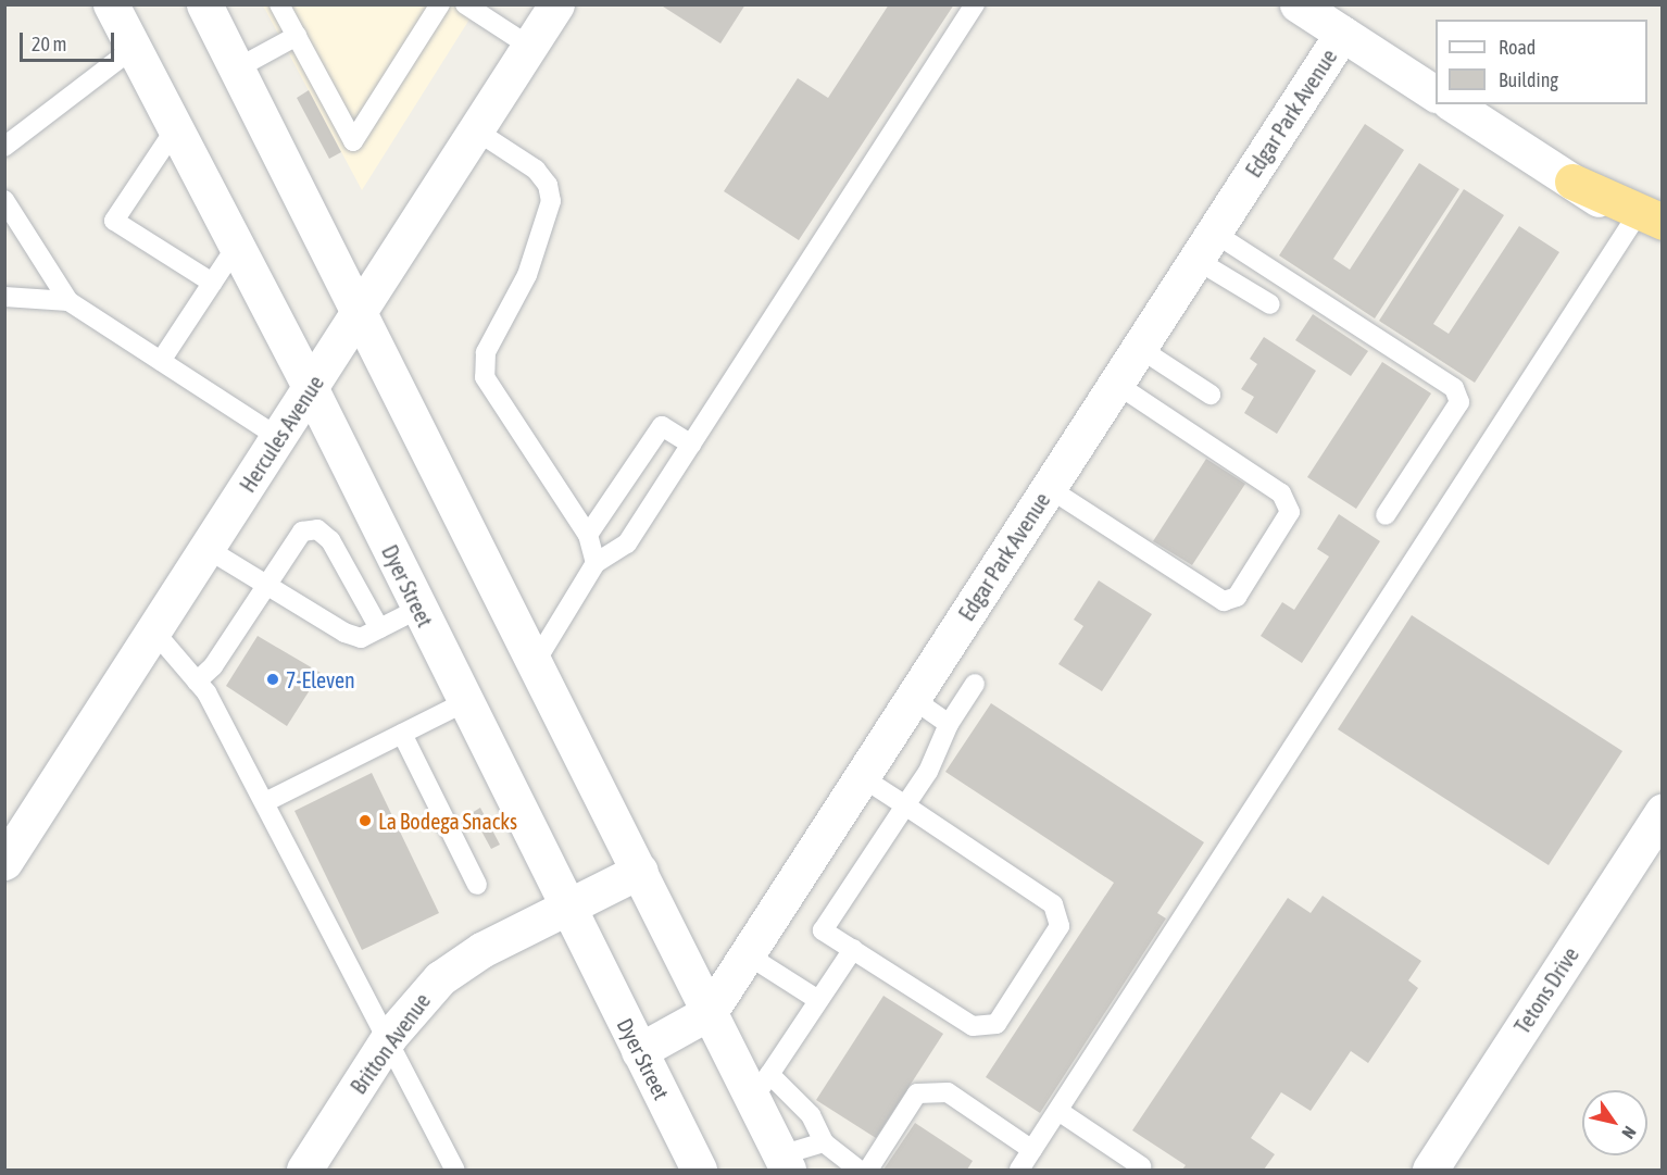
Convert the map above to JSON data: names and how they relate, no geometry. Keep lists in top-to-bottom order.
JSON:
{
  "streets": {
    "street": [
      "Edgar Park Avenue",
      "Hercules Avenue",
      "Dyer Street",
      "Tetons Drive",
      "Britton Avenue"
    ]
  },
  "crossings": [
    ["Edgar Park Avenue", "Dyer Street"],
    ["Hercules Avenue", "Dyer Street"],
    ["Dyer Street", "Britton Avenue"]
  ],
  "places": ["7-Eleven", "La Bodega Snacks"],
  "legend": ["Road", "Building"],
  "scale_bar": "20 m",
  "north": "bottom right"
}
